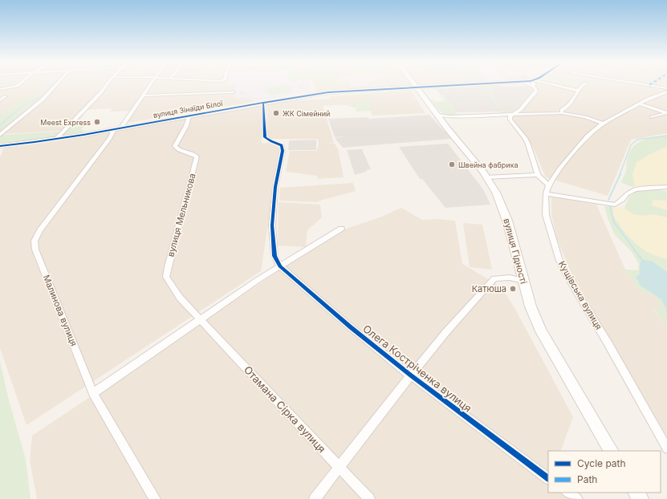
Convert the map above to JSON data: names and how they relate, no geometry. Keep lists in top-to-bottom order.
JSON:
{
  "streets": {
    "main road": ["вулиця Гідності"],
    "street": [
      "вулиця Зінаїди Білої",
      "вулиця Мельникова",
      "Кущівська вулиця",
      "Малинова вулиця",
      "Олега Костріченка вулиця",
      "Отамана Сірка вулиця"
    ]
  },
  "crossings": [
    ["вулиця Зінаїди Білої", "вулиця Мельникова"],
    ["вулиця Зінаїди Білої", "вулиця Гідності"],
    ["вулиця Зінаїди Білої", "Малинова вулиця"],
    ["вулиця Мельникова", "Отамана Сірка вулиця"]
  ],
  "places": [
    "ЖК Сімейний",
    "Meest Express",
    "Швейна фабрика",
    "Катюша"
  ],
  "legend": ["Cycle path", "Path"]
}
